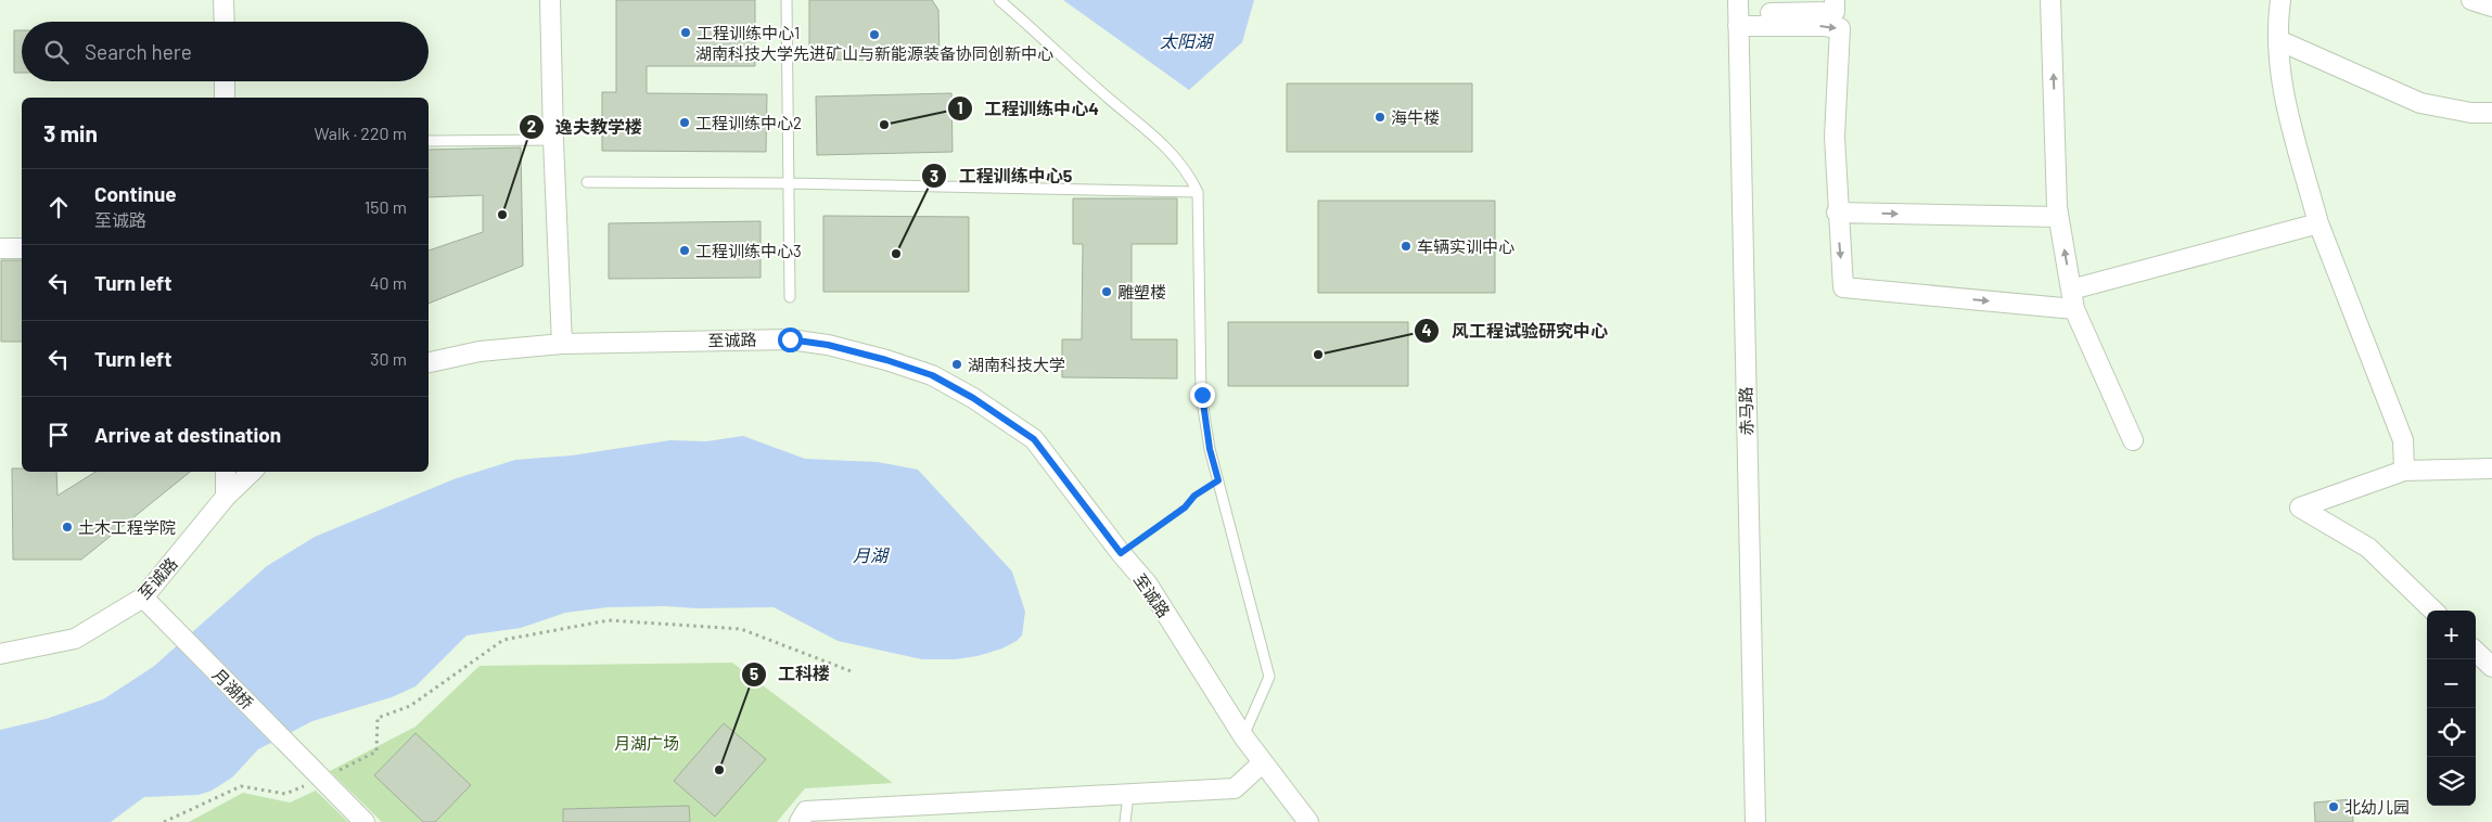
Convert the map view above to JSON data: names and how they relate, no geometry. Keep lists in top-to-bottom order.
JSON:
{
  "streets": {
    "street": ["至诚路", "赤马路", "月湖桥"]
  },
  "crossings": [
    ["至诚路", "月湖桥"]
  ],
  "water": ["太阳湖", "月湖"],
  "parks": ["月湖广场"],
  "places": [
    "工程训练中心1",
    "湖南科技大学先进矿山与新能源装备协同创新中心",
    "海牛楼",
    "工程训练中心2",
    "工程训练中心4",
    "逸夫教学楼",
    "车辆实训中心",
    "工程训练中心3",
    "工程训练中心5",
    "雕塑楼",
    "风工程试验研究中心",
    "湖南科技大学",
    "土木工程学院",
    "工科楼",
    "北幼儿园"
  ],
  "page": {
    "search": "Search here",
    "heading": ["3 min", "Walk · 220 m"],
    "list": [
      ["Continue", "至诚路", "150 m"],
      ["Turn left", "40 m"],
      ["Turn left", "30 m"],
      "Arrive at destination"
    ],
    "map_buttons": ["+", "−"]
  }
}
